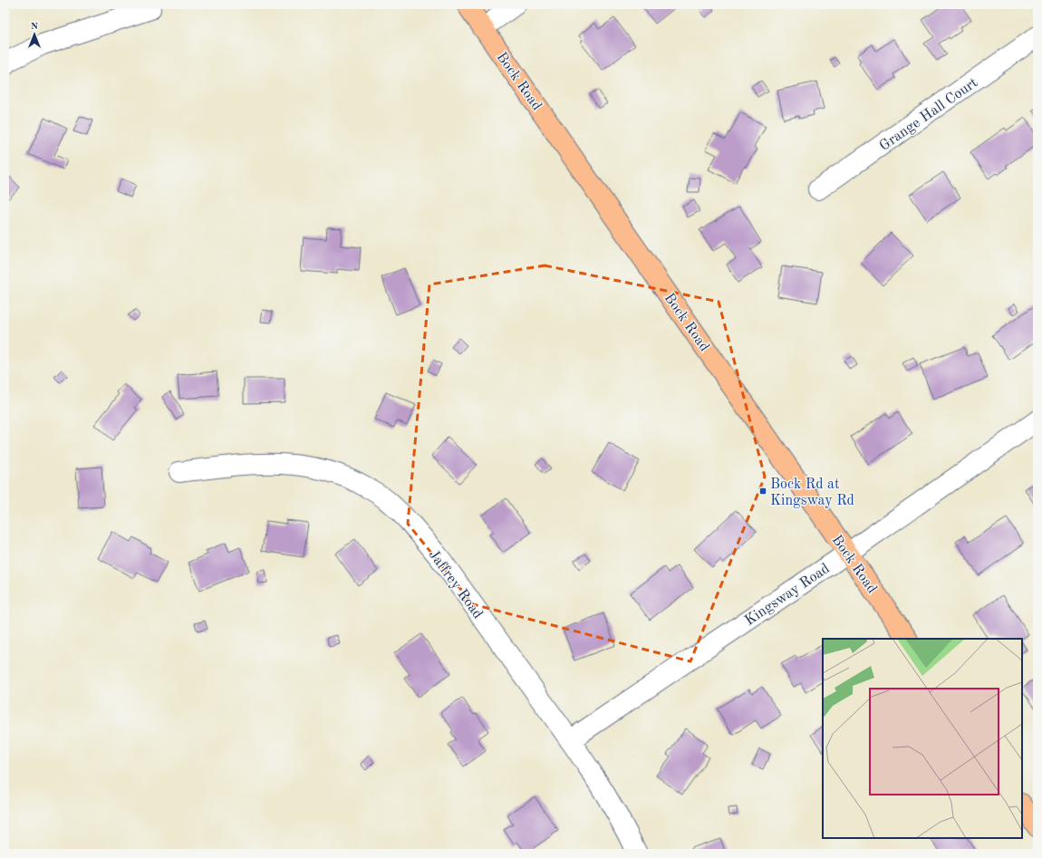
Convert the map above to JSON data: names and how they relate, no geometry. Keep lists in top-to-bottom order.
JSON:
{
  "streets": {
    "main road": ["Bock Road"],
    "street": ["Grange Hall Court", "Jaffrey Road", "Kingsway Road"]
  },
  "crossings": [
    ["Bock Road", "Kingsway Road"],
    ["Jaffrey Road", "Kingsway Road"]
  ],
  "places": {
    "transit": ["Bock Rd at Kingsway Rd"]
  },
  "north": "top"
}
